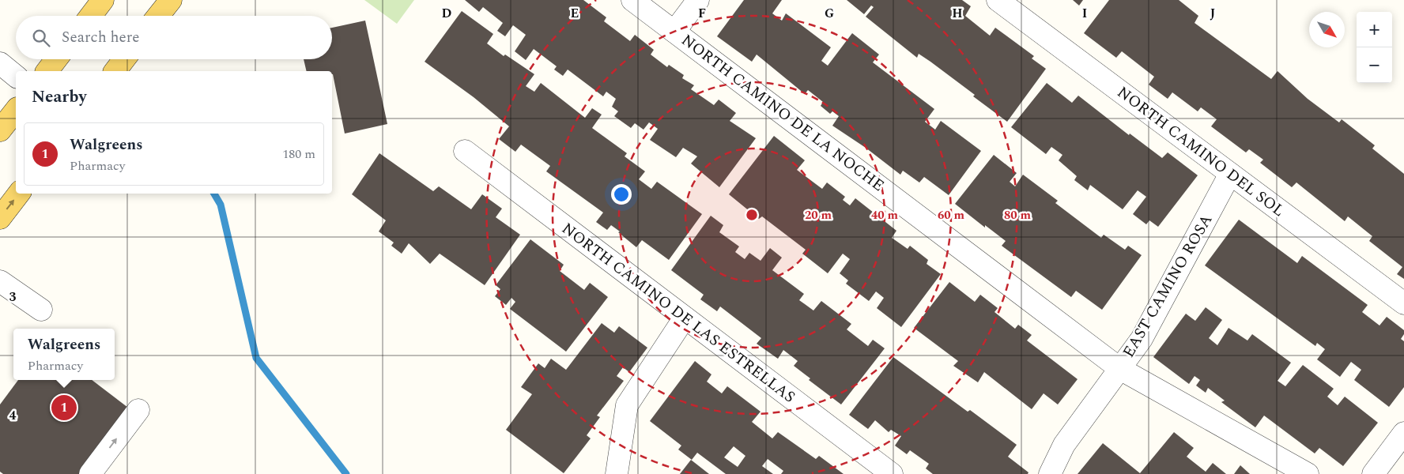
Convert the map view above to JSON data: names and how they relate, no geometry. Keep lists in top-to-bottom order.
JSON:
{
  "streets": {
    "street": [
      "NORTH CAMINO DE LA NOCHE",
      "NORTH CAMINO DEL SOL",
      "EAST CAMINO ROSA",
      "NORTH CAMINO DE LAS ESTRELLAS"
    ]
  },
  "crossings": [
    ["NORTH CAMINO DE LA NOCHE", "EAST CAMINO ROSA"],
    ["NORTH CAMINO DEL SOL", "EAST CAMINO ROSA"]
  ],
  "north": "bottom right",
  "page": {
    "map_buttons": ["+", "−"],
    "search": "Search here",
    "heading": "Nearby",
    "list": [
      {
        "mark": "1",
        "name": "Walgreens",
        "note": "Pharmacy",
        "value": "180 m"
      }
    ],
    "popup": ["Walgreens", "Pharmacy"],
    "pins": "1"
  },
  "grid": {
    "columns": [
      "D",
      "E",
      "F",
      "G",
      "H",
      "I",
      "J"
    ],
    "rows": ["3", "4"]
  },
  "rings": [
    "20 m",
    "40 m",
    "60 m",
    "80 m"
  ]
}
